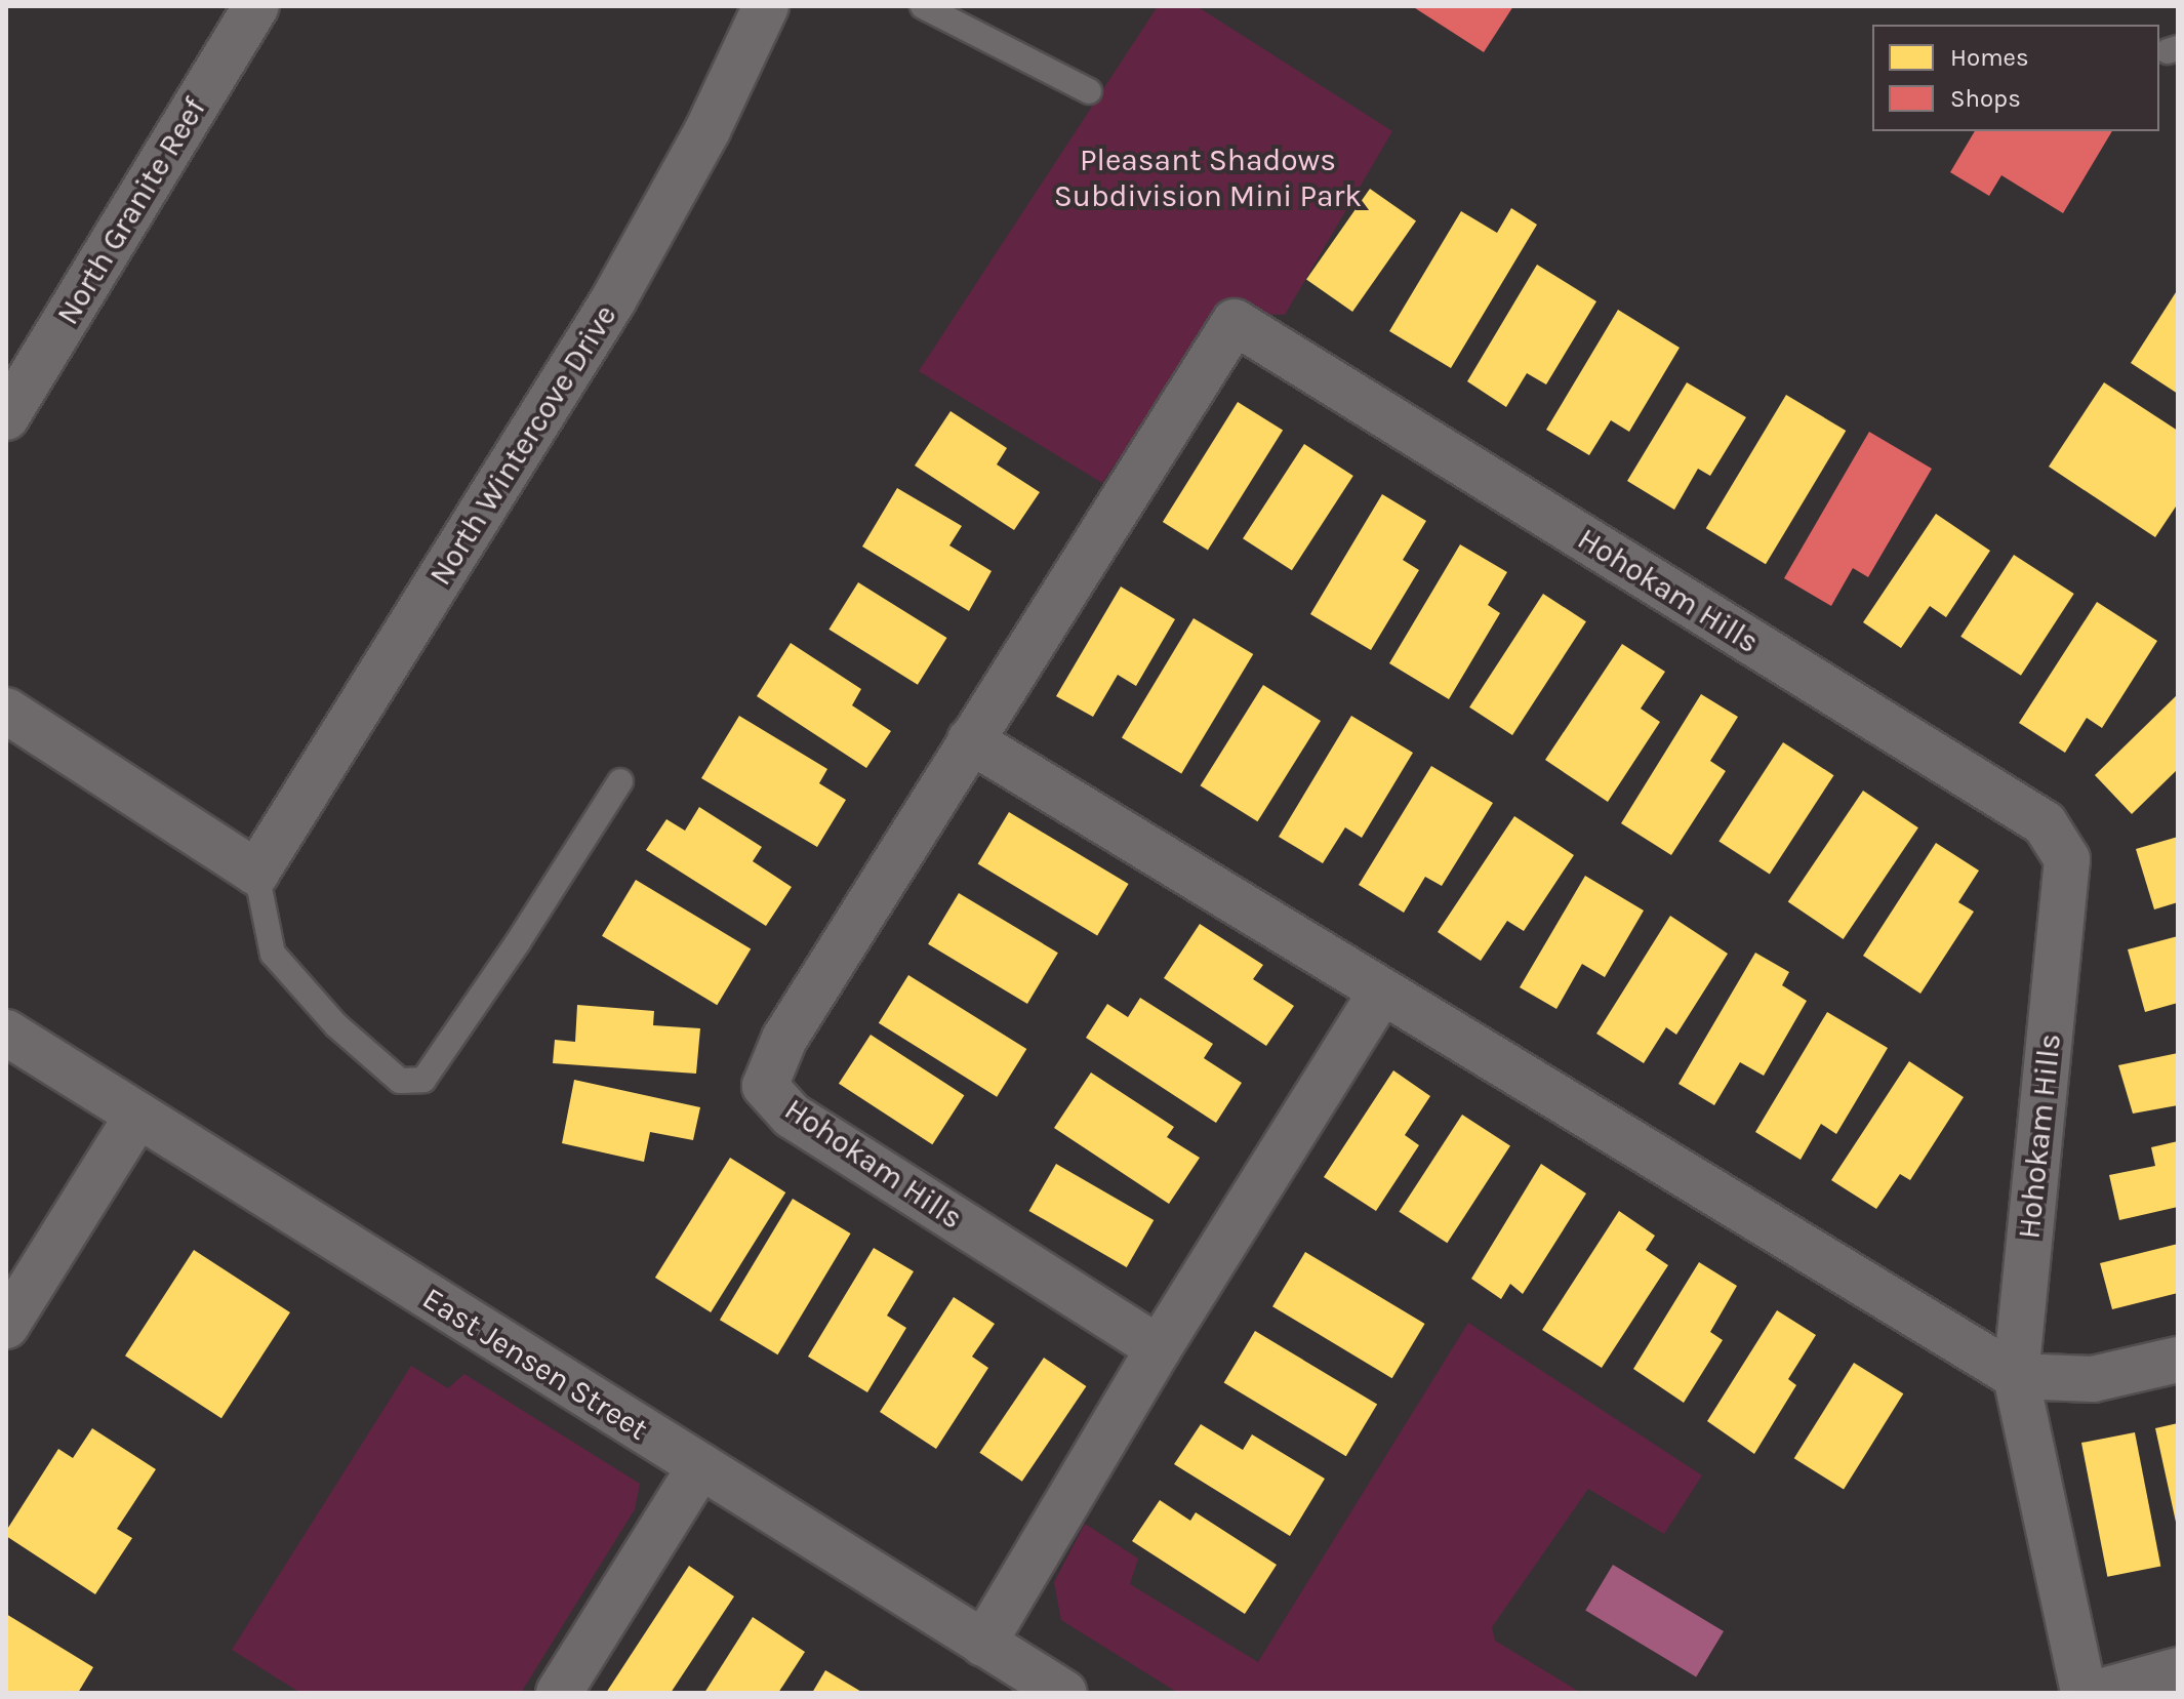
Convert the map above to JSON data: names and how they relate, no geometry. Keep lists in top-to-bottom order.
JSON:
{
  "streets": {
    "street": [
      "North Granite Reef",
      "North Wintercove Drive",
      "Hohokam Hills",
      "East Jensen Street"
    ]
  },
  "parks": ["Pleasant Shadows Subdivision Mini Park"],
  "legend": ["Homes", "Shops"]
}
